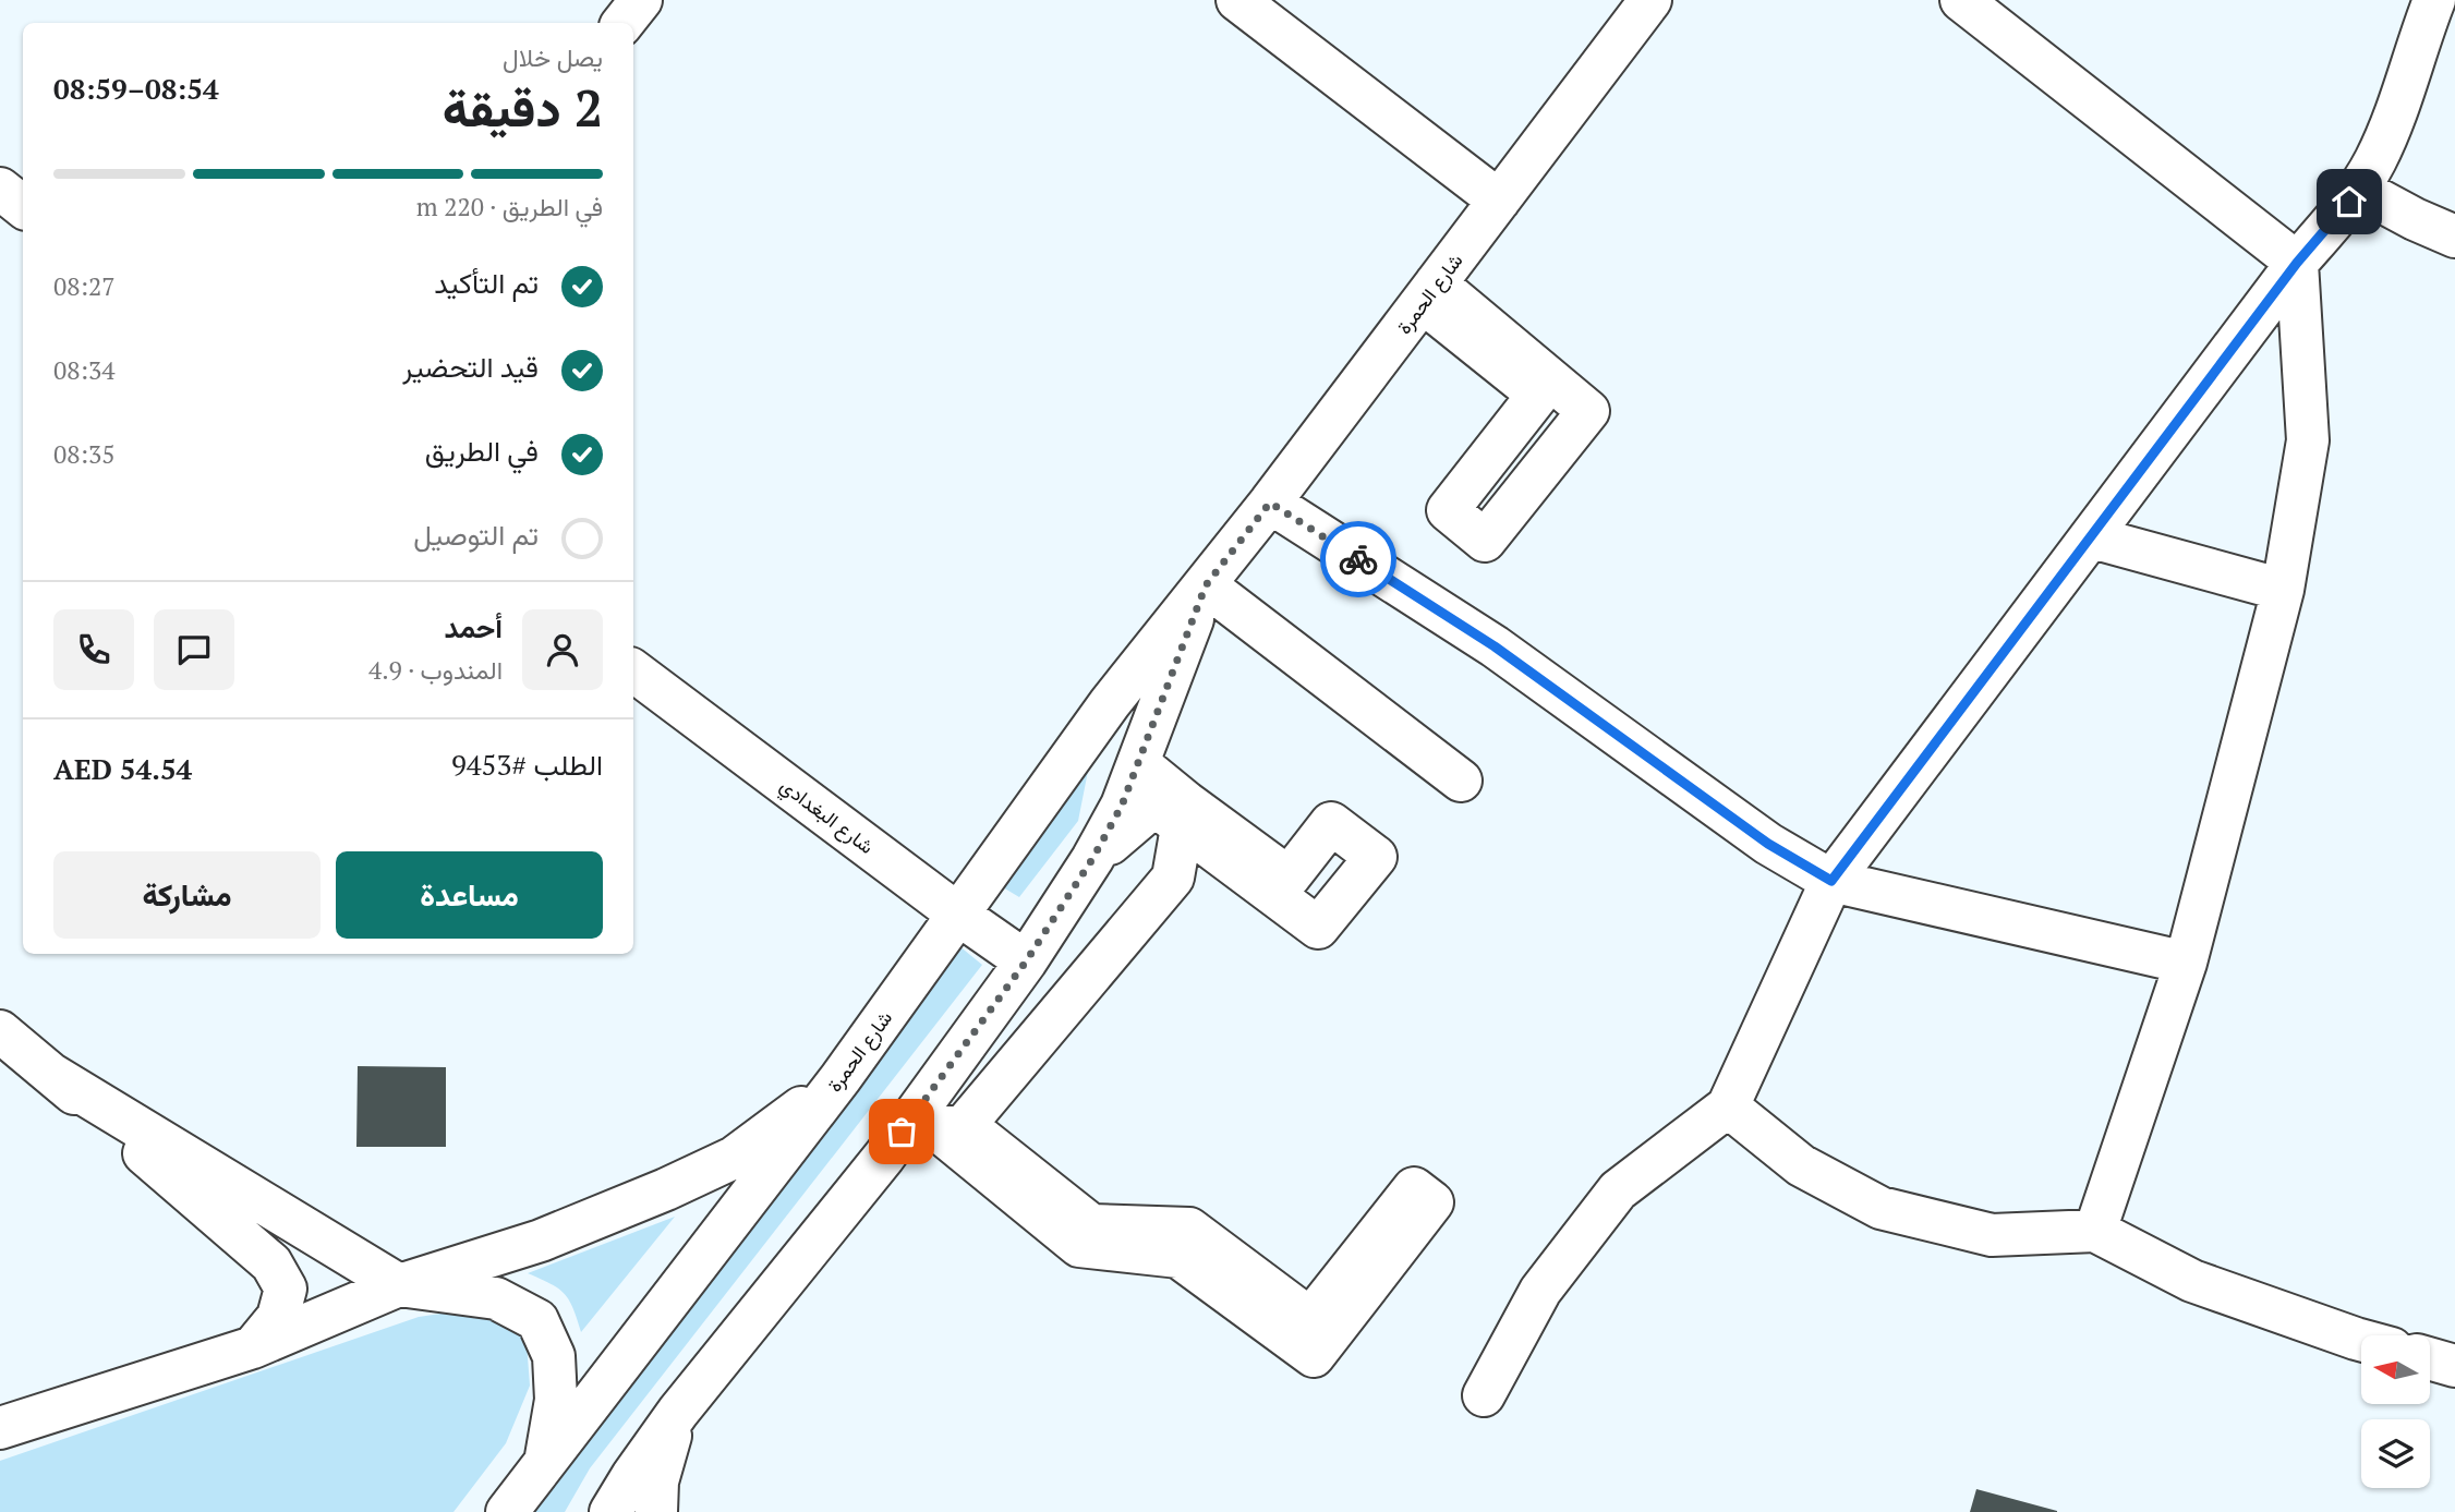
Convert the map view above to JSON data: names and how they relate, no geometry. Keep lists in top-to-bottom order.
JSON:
{
  "streets": {
    "street": ["شارع الحمرة", "شارع البغدادي"]
  },
  "crossings": [
    ["شارع الحمرة", "شارع البغدادي"]
  ],
  "north": "left",
  "page": {
    "heading": ["2 دقيقة", "يصل خلال", "08:54–08:59"],
    "panel": [
      "أحمد",
      "المندوب · 4.9",
      "الطلب #9453",
      "AED 54.54"
    ],
    "bar": "في الطريق · 220 m",
    "list": [
      ["تم التأكيد", "08:27"],
      ["قيد التحضير", "08:34"],
      ["في الطريق", "08:35"],
      "تم التوصيل"
    ],
    "buttons": ["مساعدة", "مشاركة"]
  }
}
